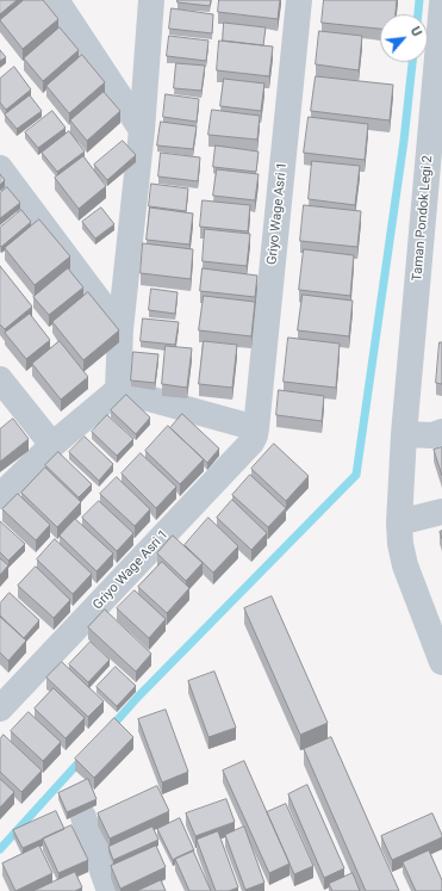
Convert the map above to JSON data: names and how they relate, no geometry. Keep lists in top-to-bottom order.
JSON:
{
  "streets": {
    "street": ["Griyo Wage Asri 1", "Taman Pondok Legi 2"]
  },
  "north": "top right"
}
